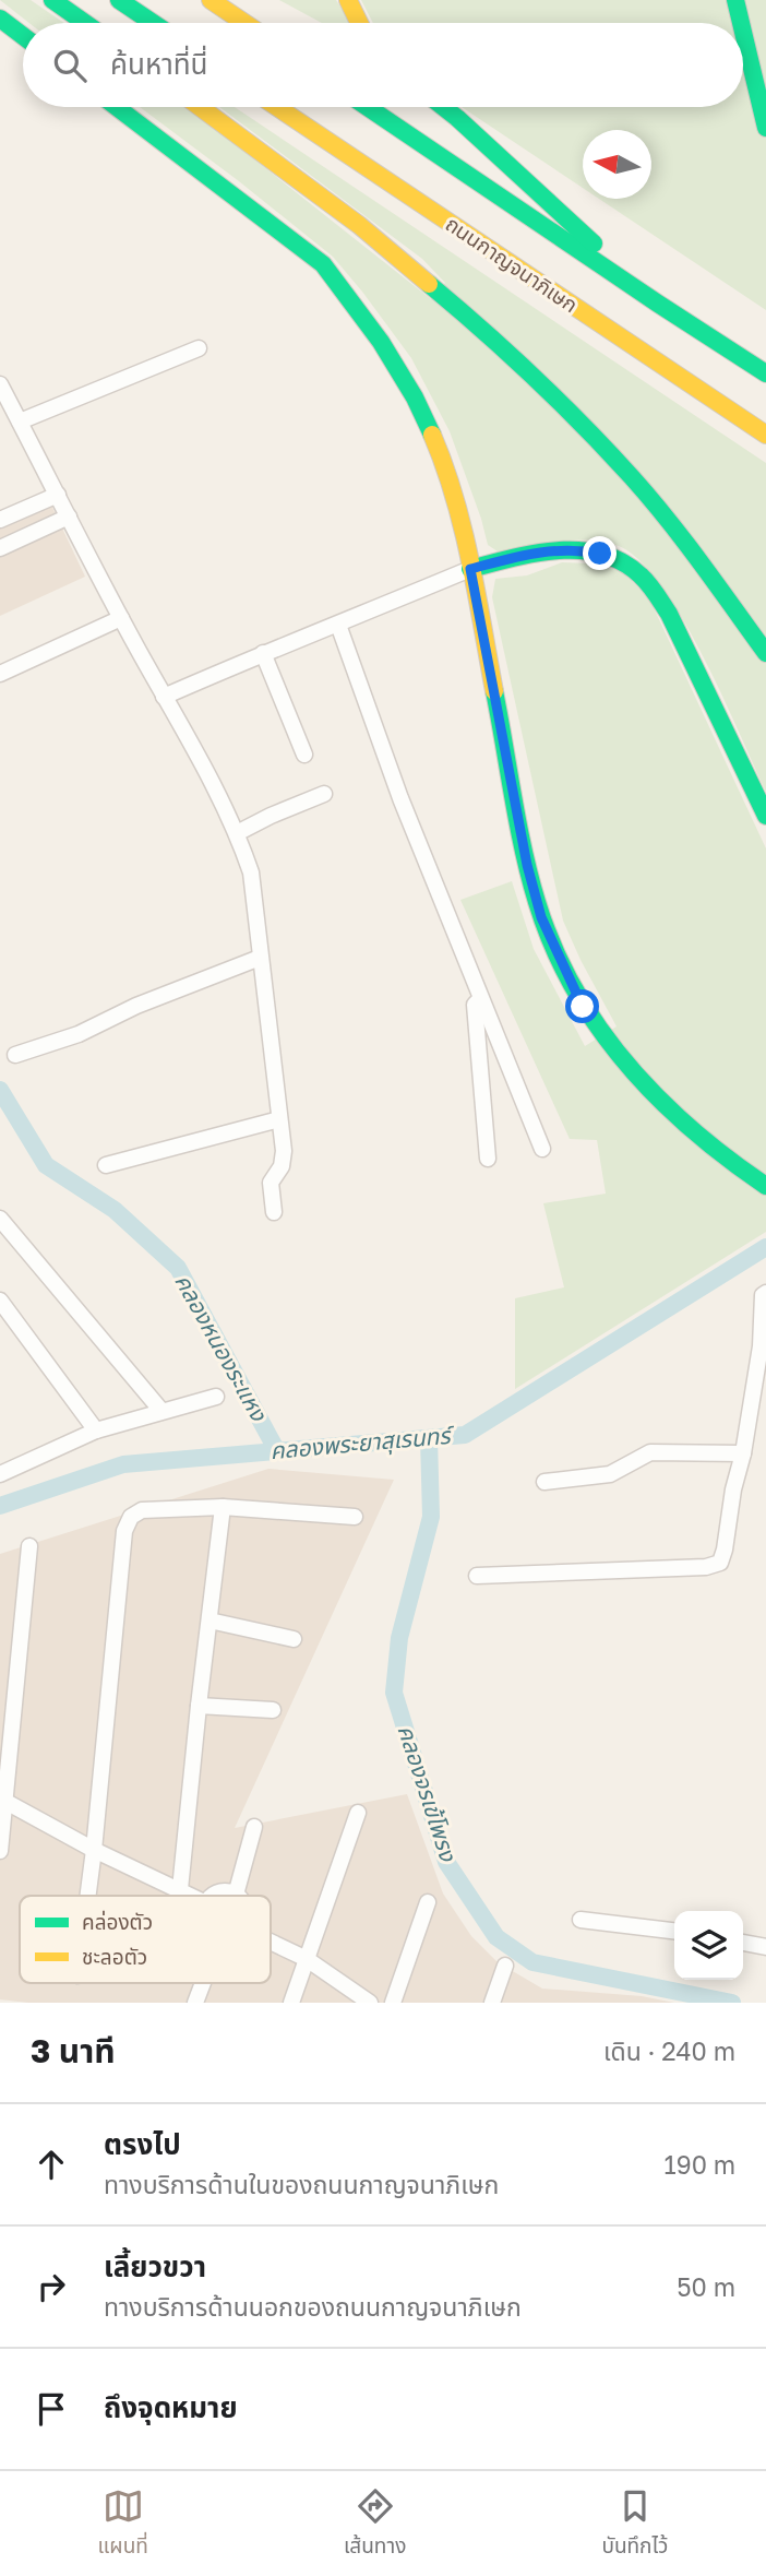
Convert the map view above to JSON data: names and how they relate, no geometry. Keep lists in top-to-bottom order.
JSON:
{
  "streets": {
    "main road": ["ถนนกาญจนาภิเษก"]
  },
  "water": ["คลองหนองระแหง", "คลองพระยาสุเรนทร์", "คลองจรเข้โพรง"],
  "legend": ["คล่องตัว", "ชะลอตัว"],
  "north": "left",
  "page": {
    "search": "ค้นหาที่นี่",
    "heading": ["3 นาที", "เดิน · 240 m"],
    "list": [
      ["ตรงไป", "ทางบริการด้านในของถนนกาญจนาภิเษก", "190 m"],
      ["เลี้ยวขวา", "ทางบริการด้านนอกของถนนกาญจนาภิเษก", "50 m"],
      "ถึงจุดหมาย"
    ],
    "nav": ["แผนที่", "เส้นทาง", "บันทึกไว้"]
  }
}
